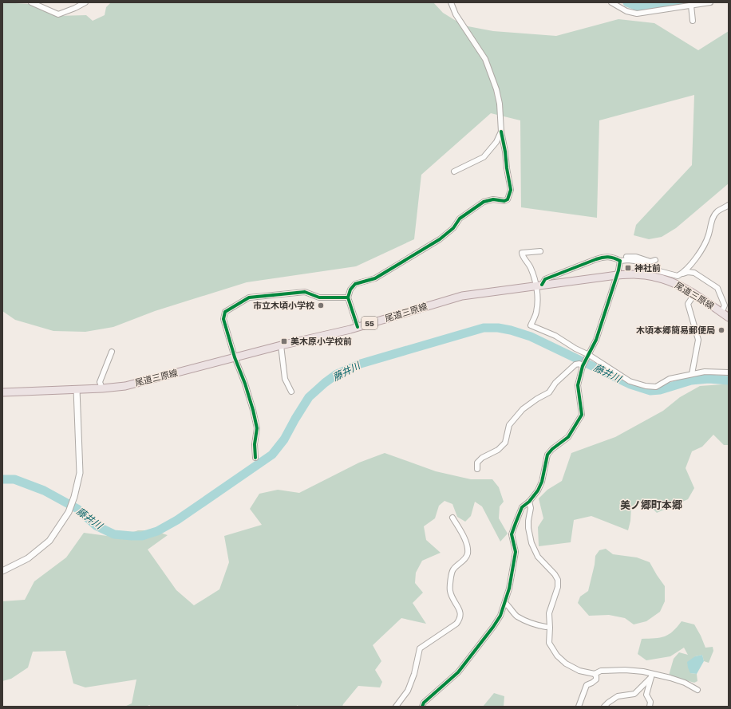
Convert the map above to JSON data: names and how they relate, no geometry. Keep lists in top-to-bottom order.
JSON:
{
  "streets": {
    "main road": ["尾道三原線", "55"]
  },
  "districts": ["美ノ郷町本郷"],
  "water": ["藤井川"],
  "places": {
    "transit": ["神社前", "美木原小学校前"],
    "other": ["市立木頃小学校", "木頃本郷簡易郵便局"]
  }
}
